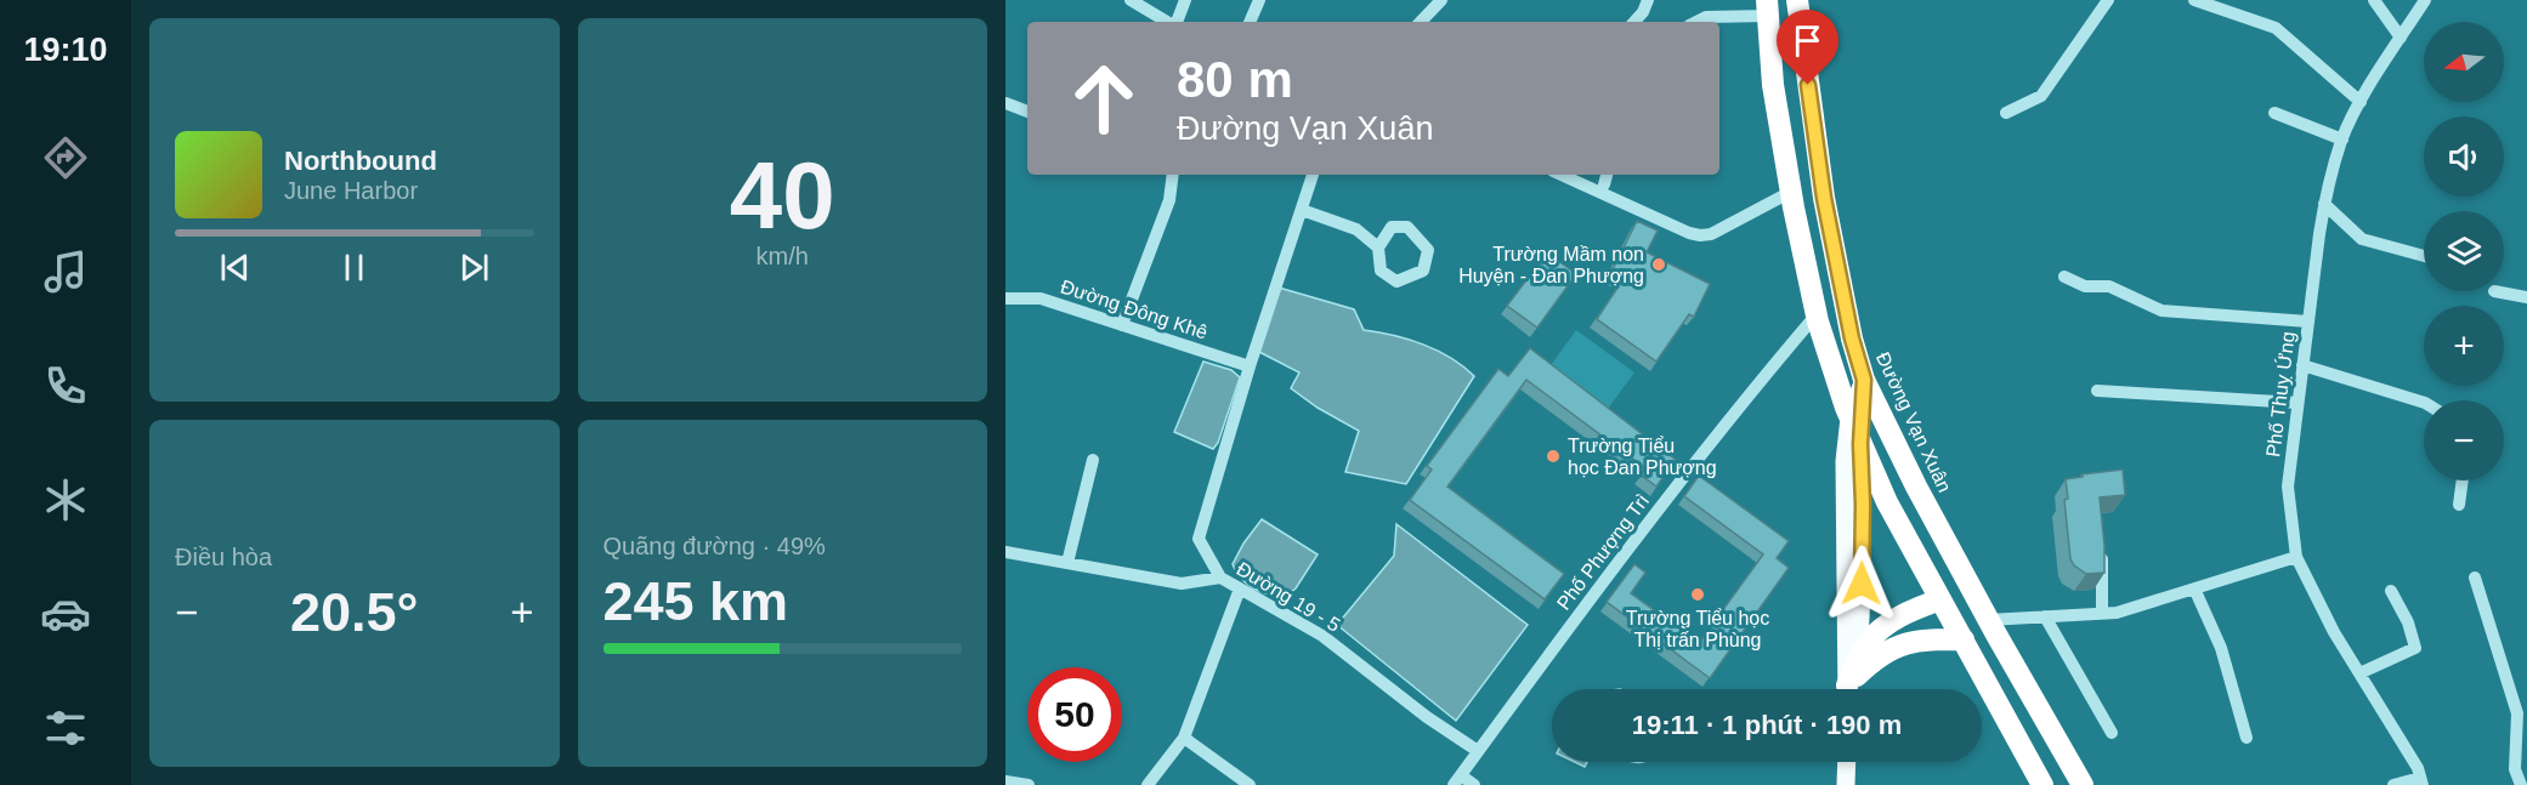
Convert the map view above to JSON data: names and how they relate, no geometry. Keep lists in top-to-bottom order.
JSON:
{
  "streets": {
    "highway": ["Đường Vạn Xuân"],
    "street": [
      "Đường Đông Khê",
      "Phố Thuỵ Ứng",
      "Phố Phượng Trì",
      "Đường 19 - 5"
    ]
  },
  "crossings": [
    ["Phố Phượng Trì", "Đường 19 - 5"]
  ],
  "places": ["Trường Mầm non Huyện - Đan Phượng", "Trường Tiểu học Đan Phượng", "Trường Tiểu học Thị trấn Phùng"],
  "north": "left",
  "page": {
    "tabs": "19:10",
    "tile": [
      ["40", "km/h"],
      "Điều hòa",
      ["Quãng đường · 49%", "245 km"]
    ],
    "map_buttons": ["+", "−"],
    "turn": ["80 m", "Đường Vạn Xuân"],
    "song": ["Northbound", "June Harbor"],
    "heat": ["−", "20.5°", "+"],
    "limit": "50",
    "trip": "19:11 · 1 phút · 190 m"
  }
}
